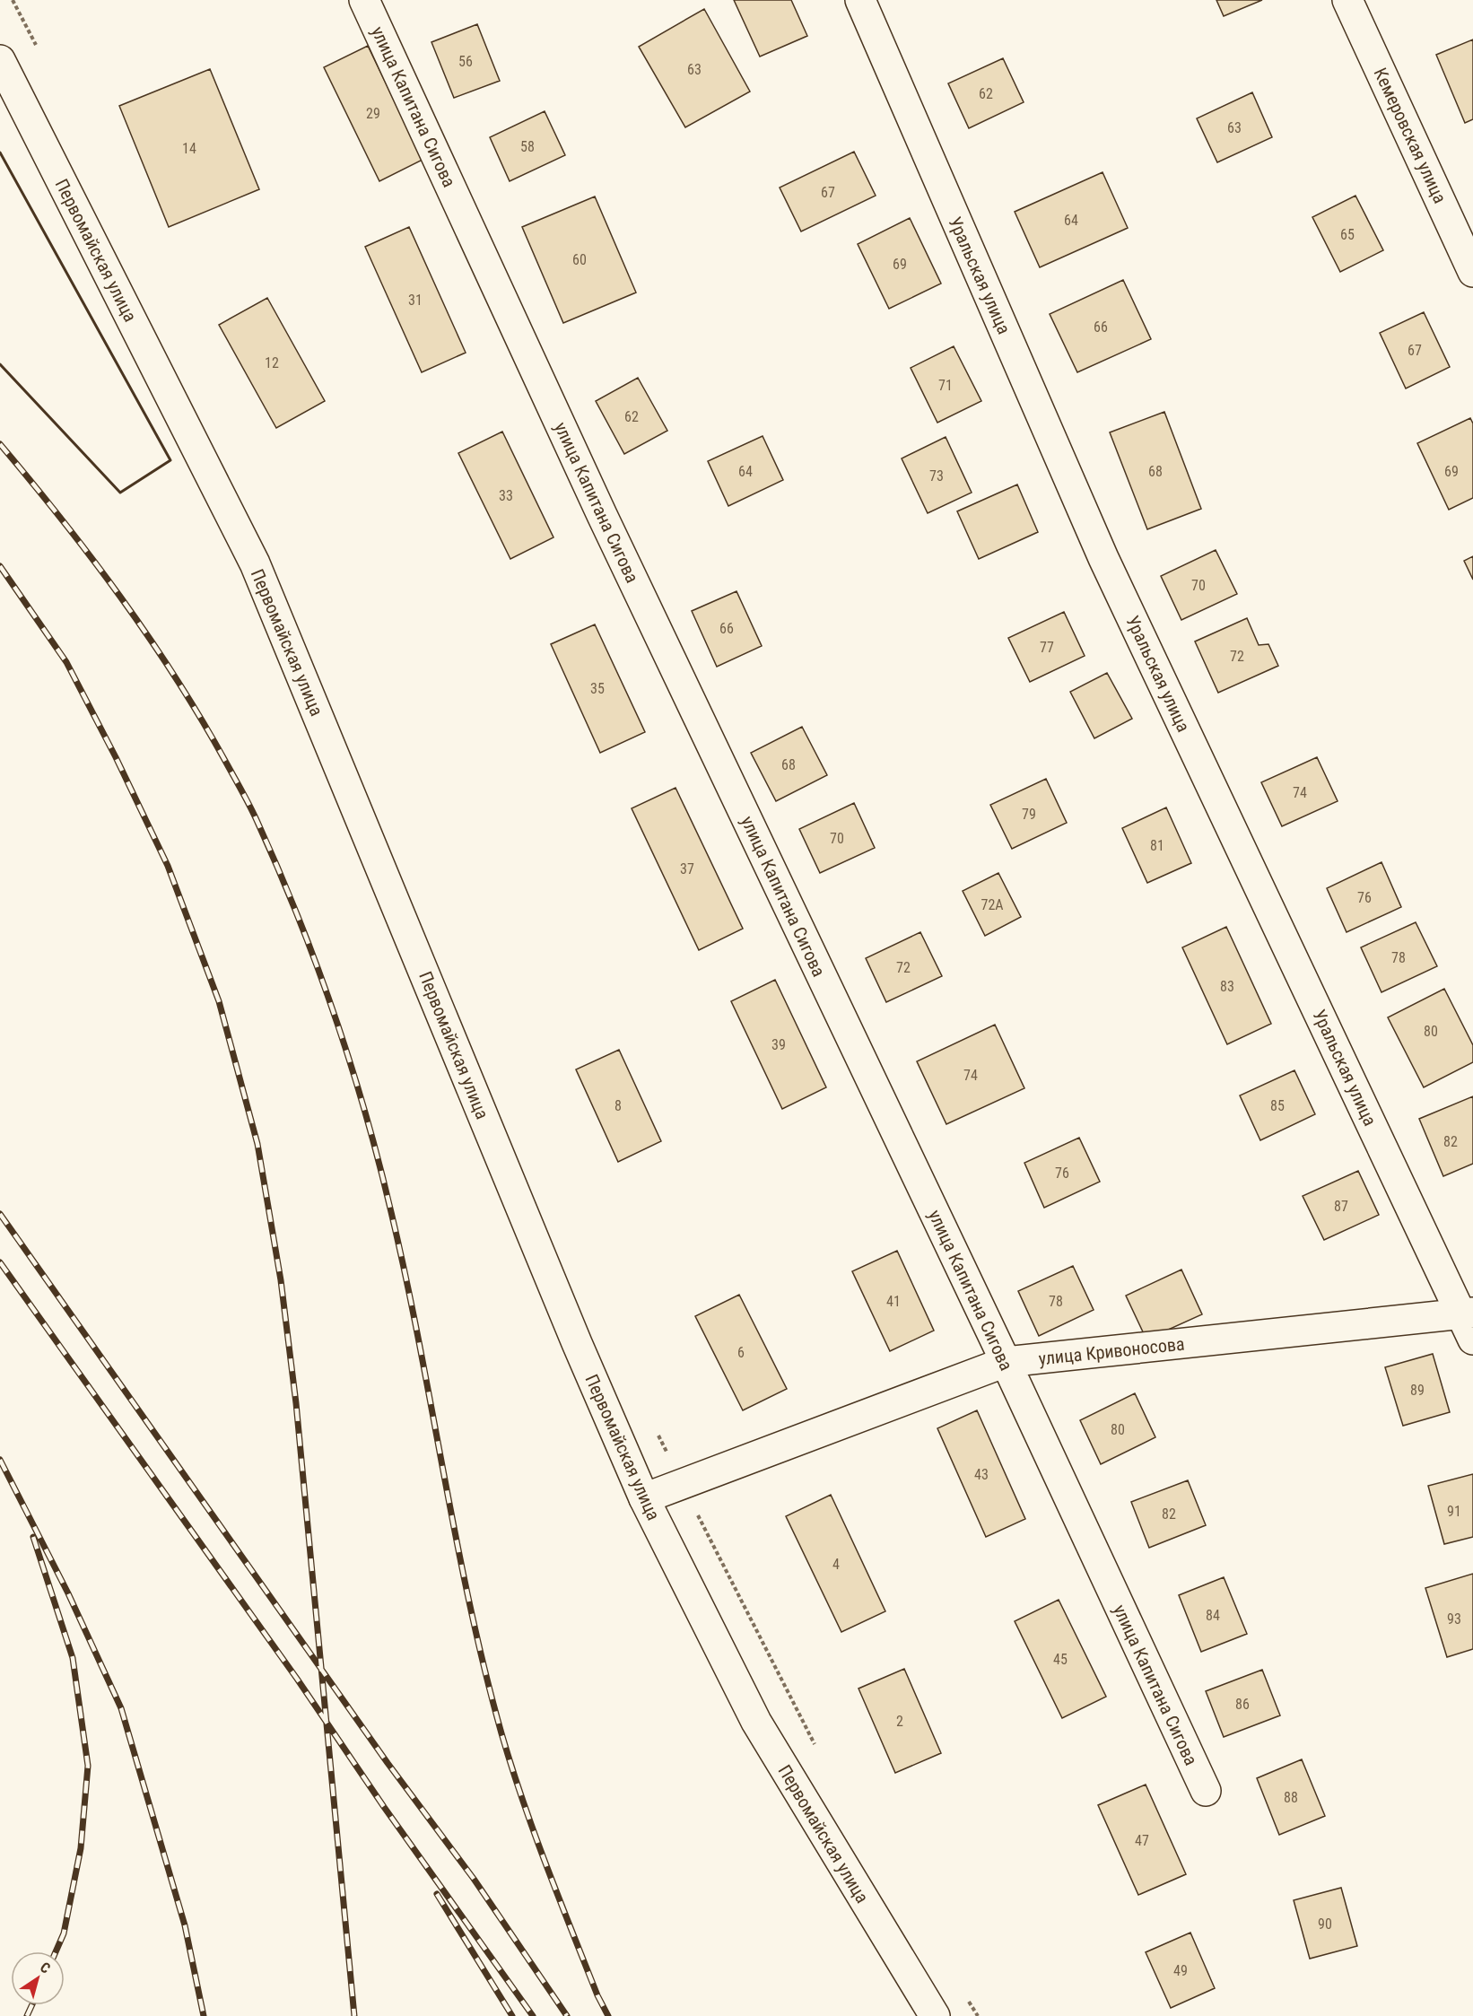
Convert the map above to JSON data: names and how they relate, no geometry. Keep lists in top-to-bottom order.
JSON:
{
  "streets": {
    "street": [
      "улица Капитана Сигова",
      "Кемеровская улица",
      "Первомайская улица",
      "Уральская улица",
      "улица Кривоносова"
    ]
  },
  "crossings": [
    ["улица Капитана Сигова", "улица Кривоносова"],
    ["Первомайская улица", "улица Кривоносова"],
    ["Уральская улица", "улица Кривоносова"]
  ],
  "house_numbers": [
    "56",
    "63",
    "62",
    "29",
    "63",
    "58",
    "14",
    "67",
    "64",
    "65",
    "60",
    "69",
    "31",
    "66",
    "67",
    "12",
    "71",
    "62",
    "64",
    "68",
    "69",
    "73",
    "33",
    "70",
    "66",
    "77",
    "72",
    "35",
    "68",
    "74",
    "79",
    "70",
    "81",
    "37",
    "76",
    "72А",
    "78",
    "72",
    "83",
    "80",
    "39",
    "74",
    "8",
    "85",
    "82",
    "76",
    "87",
    "41",
    "78",
    "6",
    "89",
    "80",
    "43",
    "91",
    "82",
    "4",
    "84",
    "93",
    "45",
    "86",
    "2",
    "88",
    "47",
    "90",
    "49"
  ],
  "north": "top right"
}
